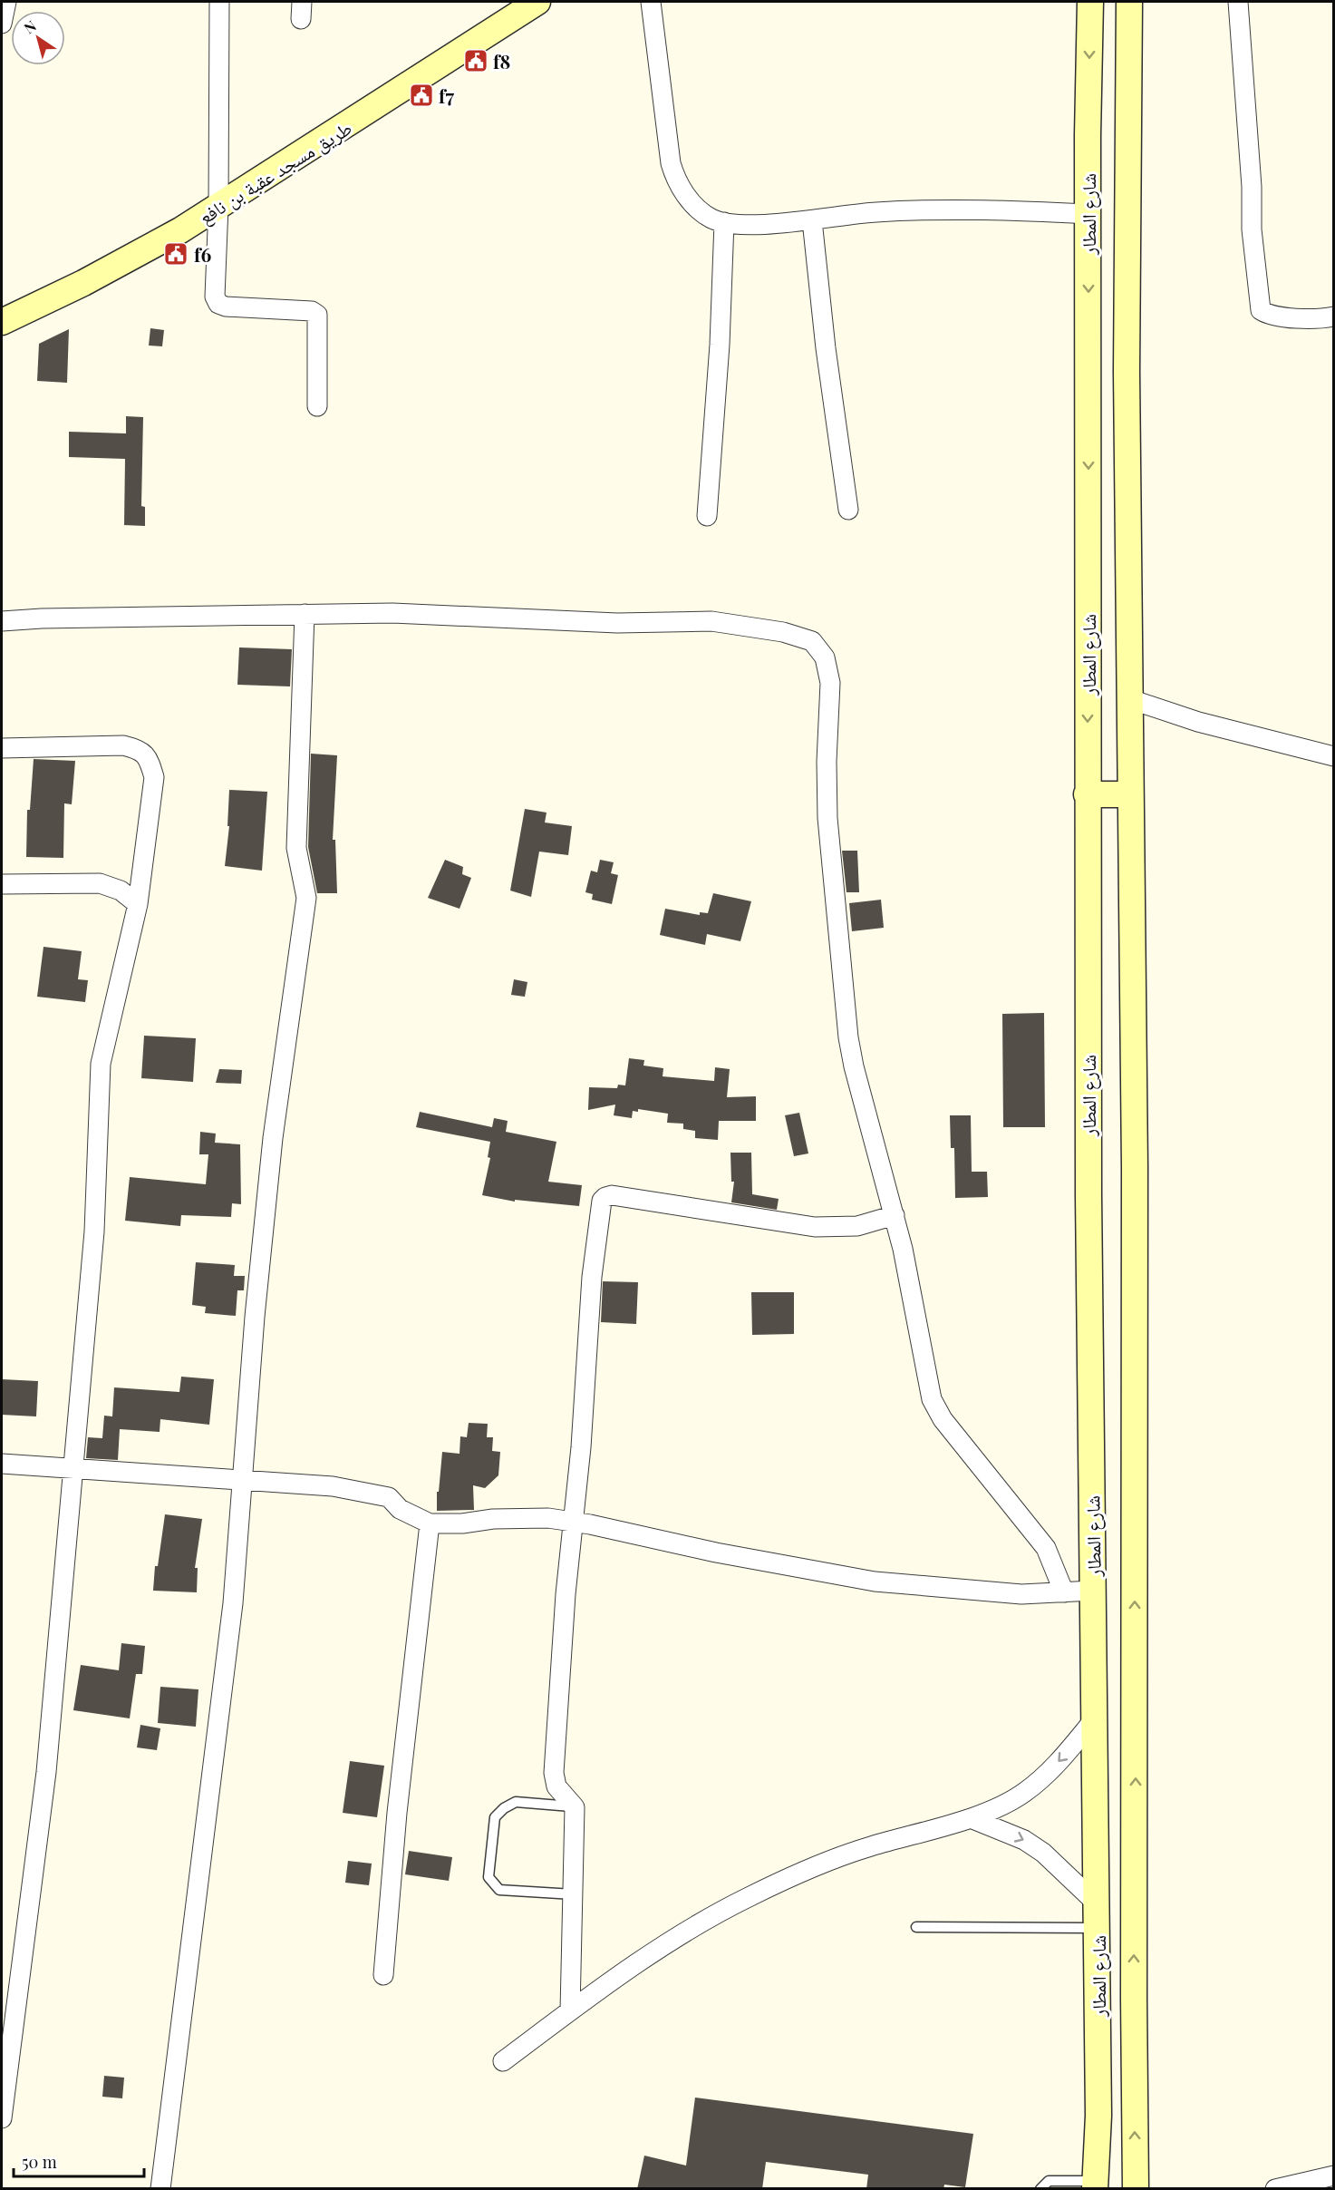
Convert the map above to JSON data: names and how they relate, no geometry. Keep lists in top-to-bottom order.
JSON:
{
  "streets": {
    "street": ["طريق مسجد عقبة بن نافع", "شارع المطار"]
  },
  "places": {
    "public building": ["f8", "f7", "f6"]
  },
  "scale_bar": "50 m",
  "north": "top left"
}
